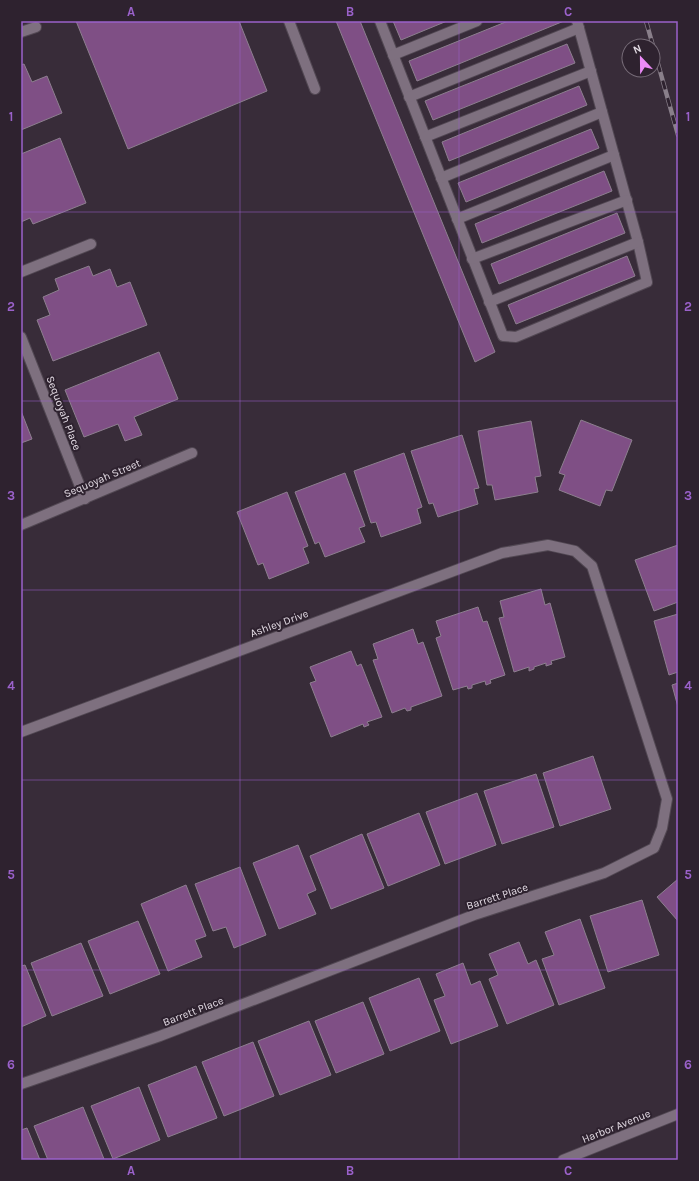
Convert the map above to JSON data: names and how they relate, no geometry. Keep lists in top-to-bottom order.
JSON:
{
  "streets": {
    "street": [
      "Sequoyah Place",
      "Sequoyah Street",
      "Ashley Drive",
      "Barrett Place",
      "Harbor Avenue"
    ]
  },
  "crossings": [
    ["Sequoyah Place", "Sequoyah Street"],
    ["Ashley Drive", "Barrett Place"]
  ],
  "north": "top",
  "grid": {
    "columns": ["A", "B", "C"],
    "rows": [
      "1",
      "2",
      "3",
      "4",
      "5",
      "6"
    ]
  }
}
